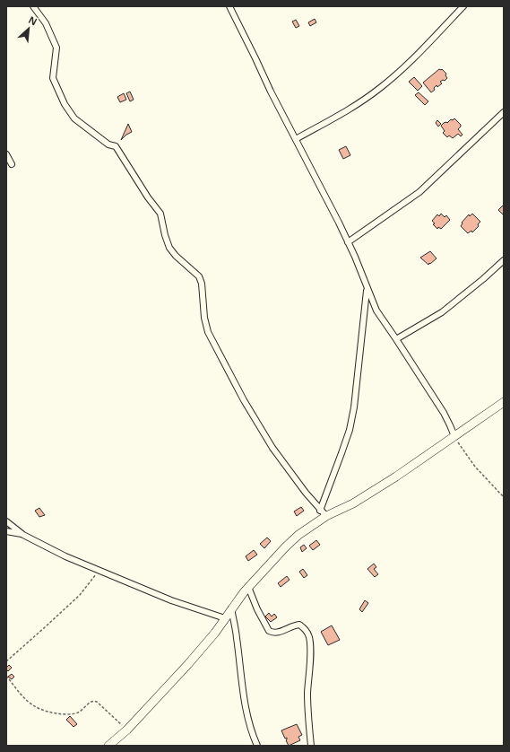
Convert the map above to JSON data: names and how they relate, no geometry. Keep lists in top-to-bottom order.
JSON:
{
  "north": "top right"
}
